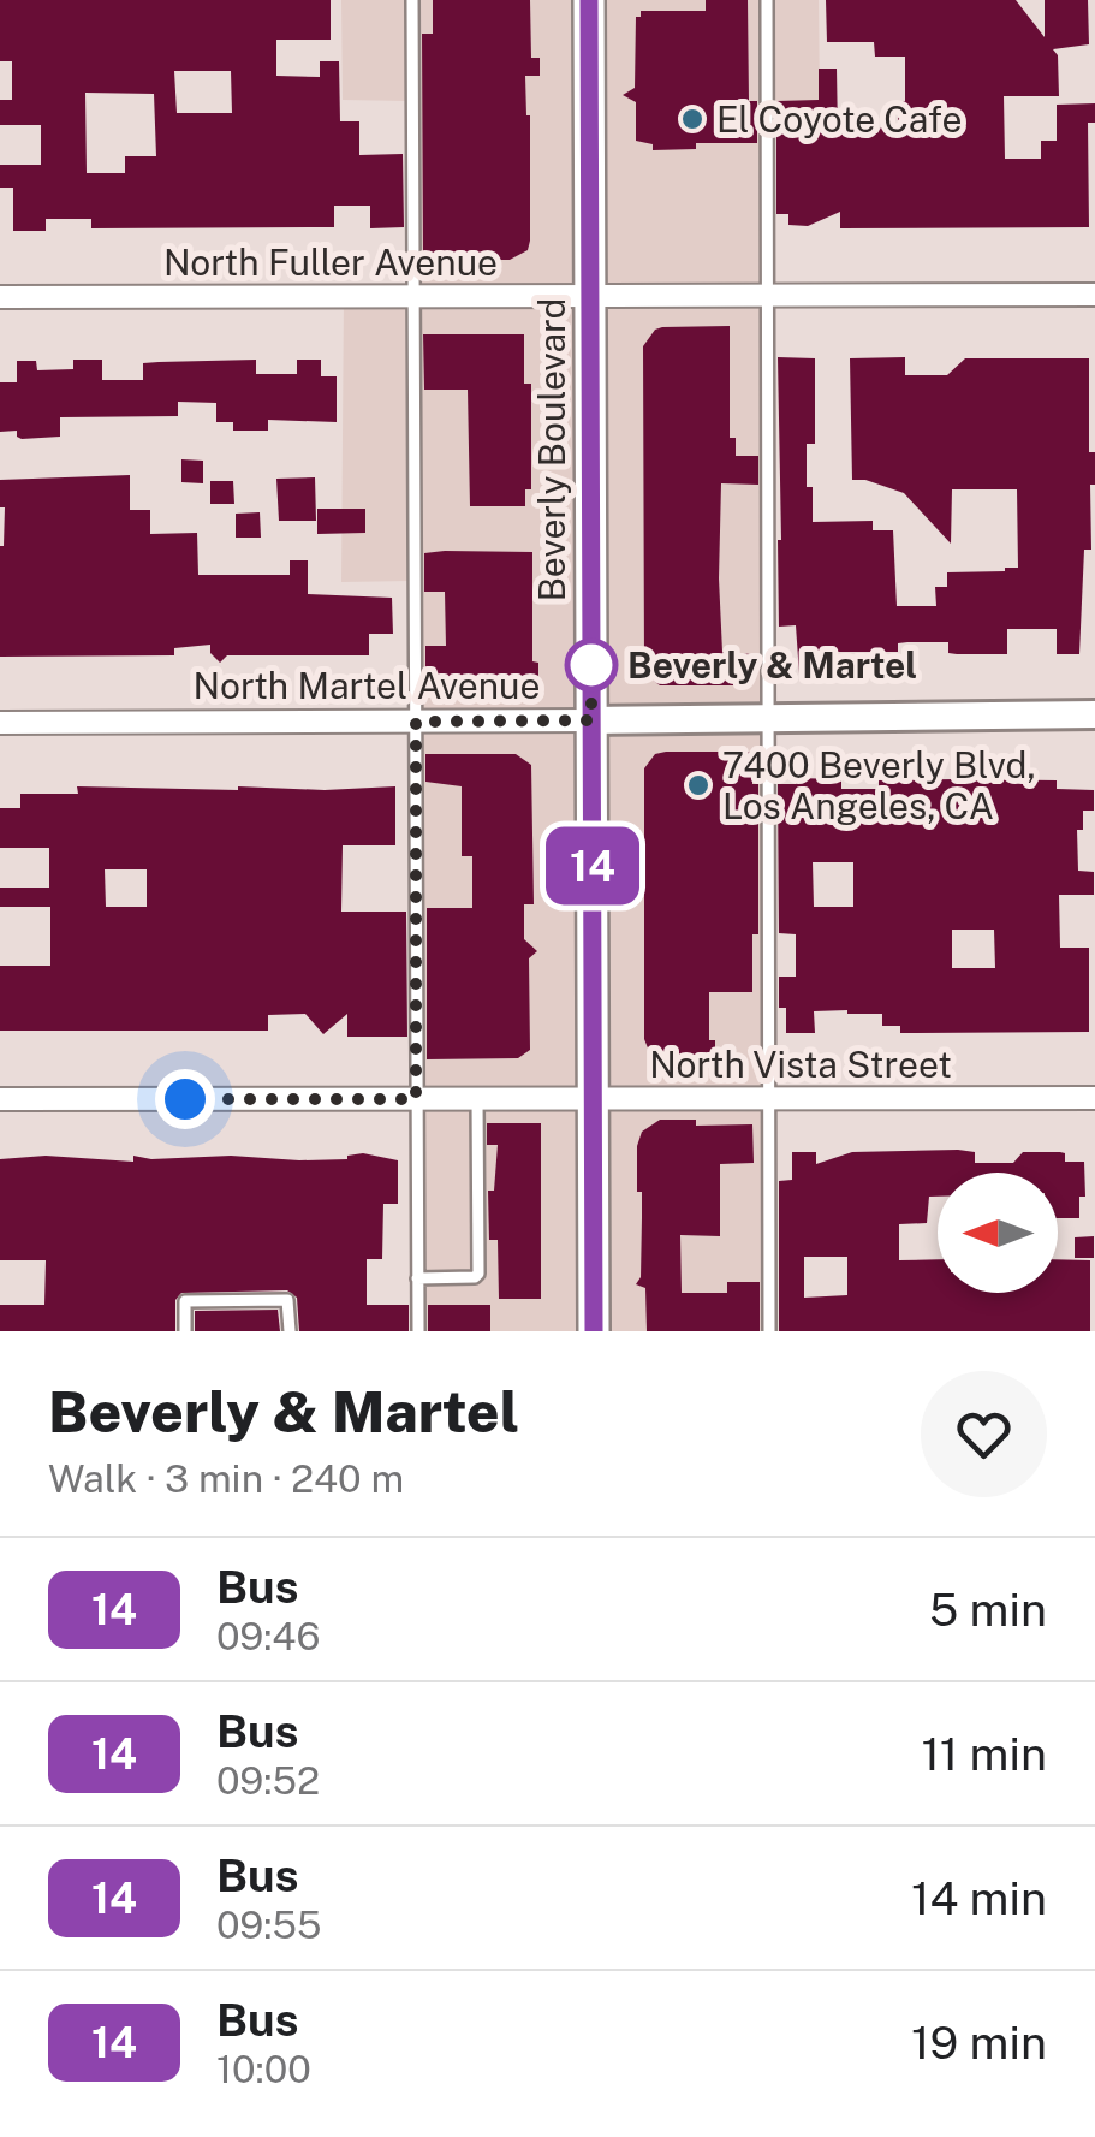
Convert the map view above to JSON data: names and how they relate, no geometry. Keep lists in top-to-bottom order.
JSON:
{
  "streets": {
    "main road": ["Beverly Boulevard"],
    "street": ["North Fuller Avenue", "North Martel Avenue", "North Vista Street"]
  },
  "crossings": [
    ["North Fuller Avenue", "Beverly Boulevard"],
    ["Beverly Boulevard", "North Martel Avenue"],
    ["Beverly Boulevard", "North Vista Street"]
  ],
  "places": ["El Coyote Cafe", "Beverly & Martel", "7400 Beverly Blvd, Los Angeles, CA"],
  "lines": ["bus line 14"],
  "north": "left",
  "page": {
    "on_map": "14",
    "heading": ["Beverly & Martel", "Walk · 3 min · 240 m"],
    "list": [
      {
        "mark": "14",
        "name": "Bus",
        "note": "09:46",
        "value": "5 min"
      },
      {
        "mark": "14",
        "name": "Bus",
        "note": "09:52",
        "value": "11 min"
      },
      {
        "mark": "14",
        "name": "Bus",
        "note": "09:55",
        "value": "14 min"
      },
      {
        "mark": "14",
        "name": "Bus",
        "note": "10:00",
        "value": "19 min"
      }
    ]
  }
}
